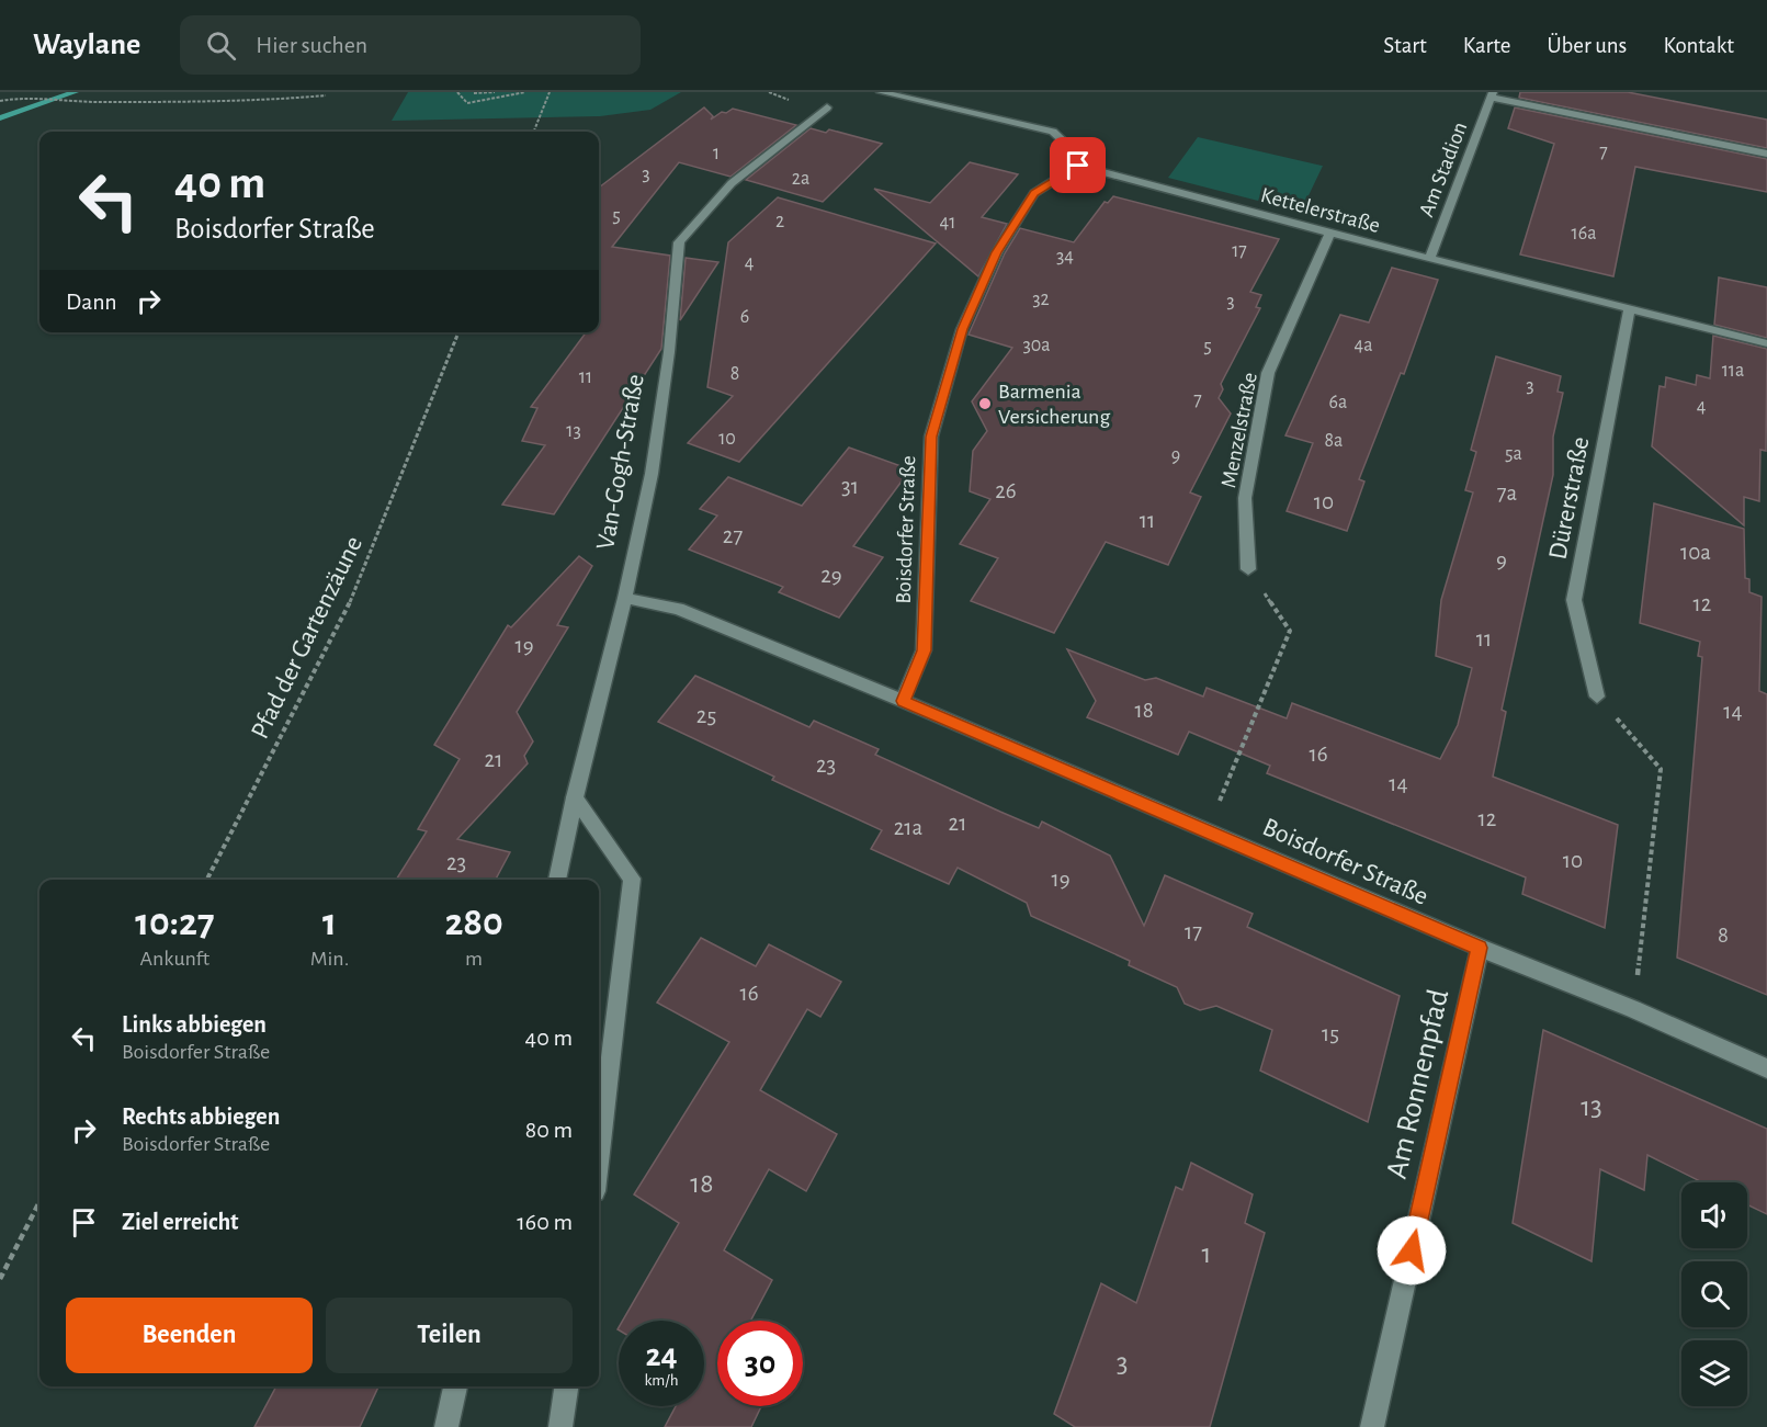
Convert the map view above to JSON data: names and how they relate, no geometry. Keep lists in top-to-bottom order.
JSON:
{
  "streets": {
    "street": [
      "Am Stadion",
      "Kettelerstraße",
      "Menzelstraße",
      "Van-Gogh-Straße",
      "Dürerstraße",
      "Boisdorfer Straße",
      "Am Ronnenpfad"
    ],
    "path": ["Pfad der Gartenzäune"]
  },
  "crossings": [
    ["Am Stadion", "Kettelerstraße"],
    ["Kettelerstraße", "Menzelstraße"],
    ["Kettelerstraße", "Dürerstraße"],
    ["Kettelerstraße", "Boisdorfer Straße"],
    ["Van-Gogh-Straße", "Boisdorfer Straße"],
    ["Boisdorfer Straße", "Am Ronnenpfad"]
  ],
  "places": ["Barmenia Versicherung"],
  "house_numbers": [
    "7",
    "1",
    "3",
    "2a",
    "5",
    "2",
    "41",
    "16a",
    "17",
    "34",
    "4",
    "32",
    "3",
    "6",
    "30a",
    "4a",
    "5",
    "11a",
    "8",
    "11",
    "3",
    "7",
    "6a",
    "4",
    "13",
    "10",
    "8a",
    "5a",
    "9",
    "31",
    "26",
    "7a",
    "10",
    "11",
    "27",
    "10a",
    "9",
    "29",
    "12",
    "11",
    "19",
    "18",
    "14",
    "25",
    "16",
    "21",
    "23",
    "14",
    "12",
    "21",
    "21a",
    "10",
    "23",
    "19",
    "17",
    "8",
    "16",
    "15",
    "13",
    "18",
    "1",
    "3"
  ],
  "page": {
    "header": "Waylane",
    "search": "Hier suchen",
    "nav": [
      "Start",
      "Karte",
      "Über uns",
      "Kontakt"
    ],
    "turn": ["40 m", "Boisdorfer Straße"],
    "then": "Dann",
    "eta": [
      "10:27",
      "Ankunft",
      "1",
      "Min.",
      "280",
      "m"
    ],
    "list": [
      {
        "name": "Links abbiegen",
        "note": "Boisdorfer Straße",
        "value": "40 m"
      },
      {
        "name": "Rechts abbiegen",
        "note": "Boisdorfer Straße",
        "value": "80 m"
      },
      {
        "name": "Ziel erreicht",
        "value": "160 m"
      }
    ],
    "buttons": ["Beenden", "Teilen"],
    "speed": "24 km/h",
    "limit": "30"
  }
}
